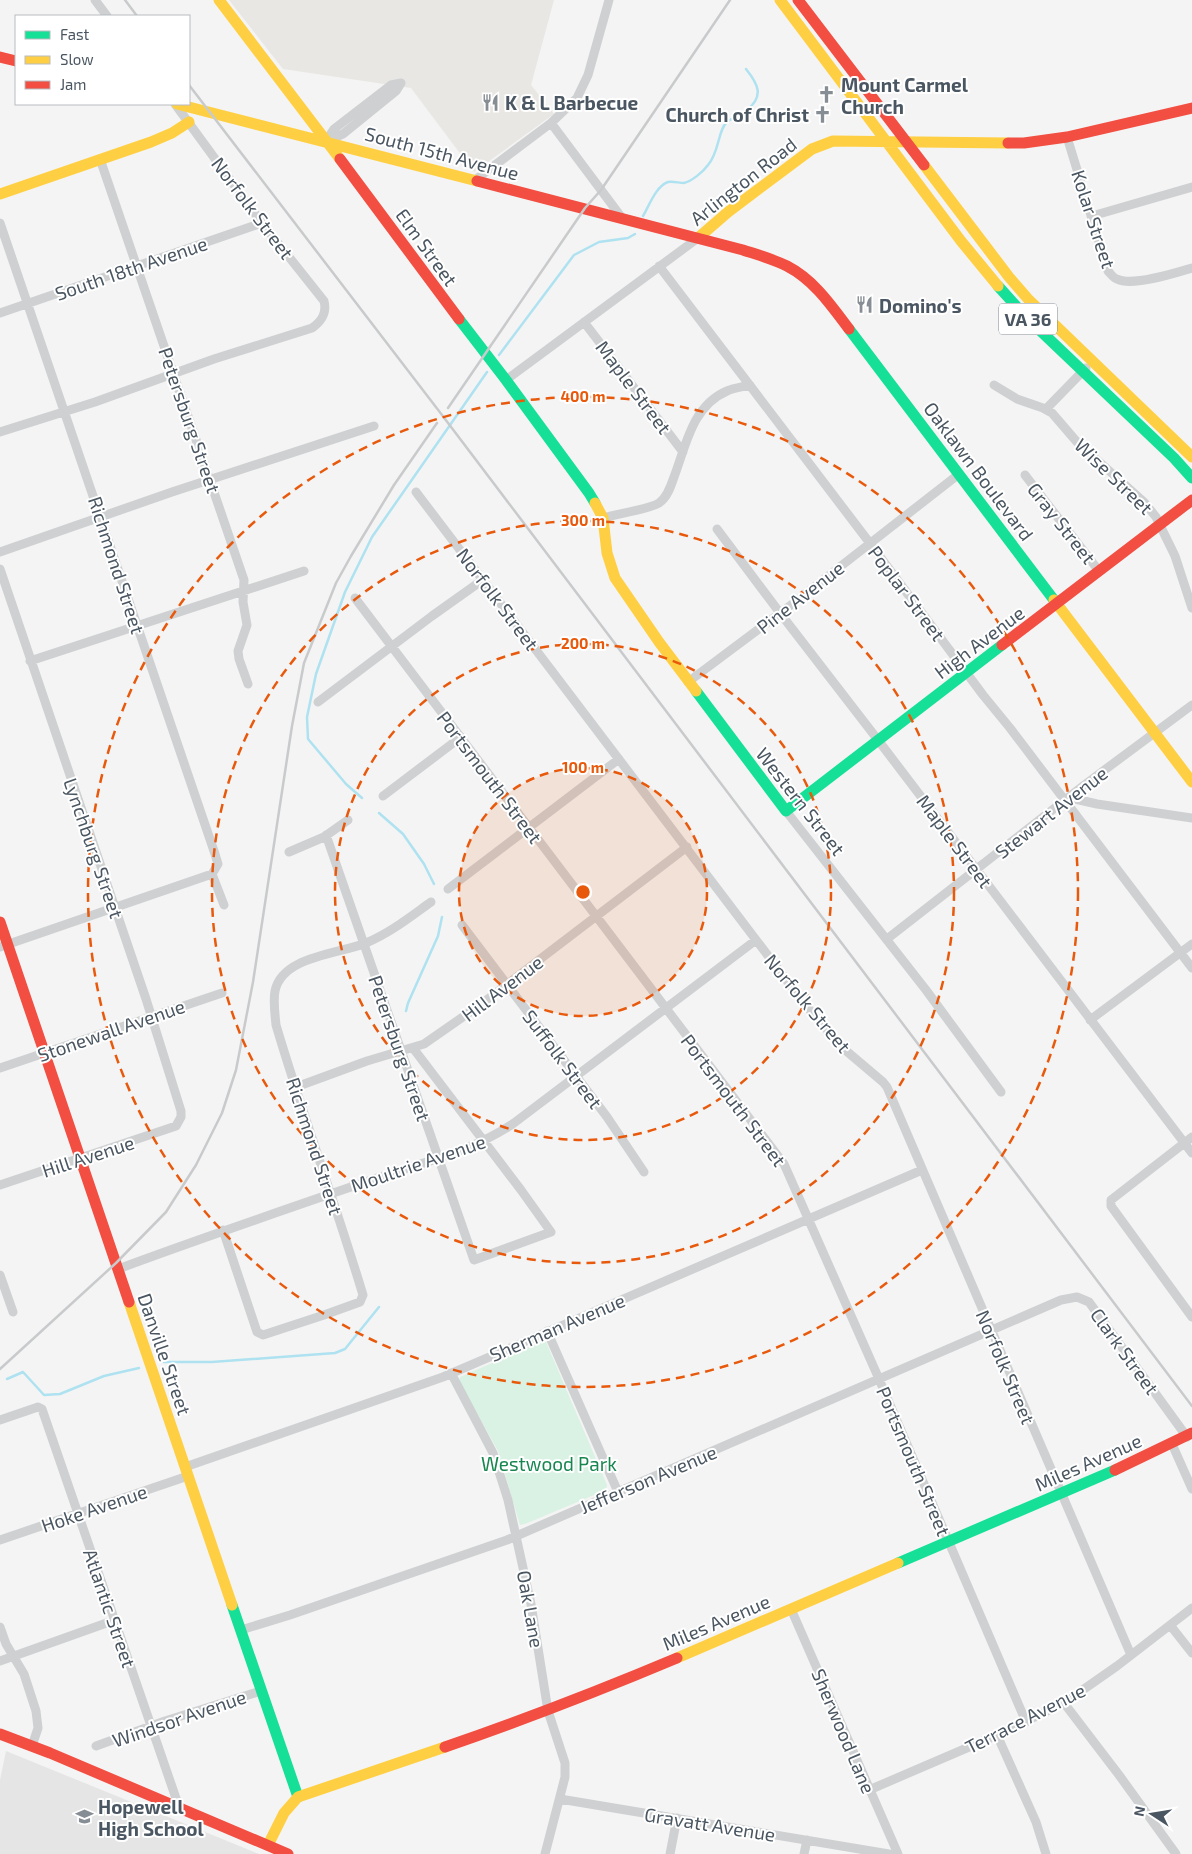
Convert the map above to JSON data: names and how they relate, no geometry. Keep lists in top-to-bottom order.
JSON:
{
  "streets": {
    "main road": [
      "South 15th Avenue",
      "Arlington Road",
      "Elm Street",
      "VA 36",
      "Oaklawn Boulevard",
      "High Avenue",
      "Western Street",
      "Danville Street",
      "Miles Avenue"
    ],
    "street": [
      "Norfolk Street",
      "Kolar Street",
      "South 18th Avenue",
      "Maple Street",
      "Petersburg Street",
      "Wise Street",
      "Gray Street",
      "Richmond Street",
      "Poplar Street",
      "Pine Avenue",
      "Portsmouth Street",
      "Stewart Avenue",
      "Lynchburg Street",
      "Hill Avenue",
      "Stonewall Avenue",
      "Suffolk Street",
      "Moultrie Avenue",
      "Sherman Avenue",
      "Clark Street",
      "Jefferson Avenue",
      "Hoke Avenue",
      "Atlantic Street",
      "Oak Lane",
      "Windsor Avenue",
      "Terrace Avenue",
      "Sherwood Lane",
      "Gravatt Avenue"
    ]
  },
  "crossings": [
    ["South 15th Avenue", "Arlington Road"],
    ["South 15th Avenue", "Elm Street"],
    ["South 15th Avenue", "Oaklawn Boulevard"],
    ["Arlington Road", "Kolar Street"],
    ["Arlington Road", "Elm Street"],
    ["Arlington Road", "VA 36"],
    ["Arlington Road", "Maple Street"],
    ["Arlington Road", "Oaklawn Boulevard"],
    ["Arlington Road", "Poplar Street"],
    ["Norfolk Street", "South 18th Avenue"],
    ["Norfolk Street", "Petersburg Street"],
    ["Norfolk Street", "Hill Avenue"],
    ["Norfolk Street", "Moultrie Avenue"],
    ["Norfolk Street", "Sherman Avenue"],
    ["Norfolk Street", "Miles Avenue"],
    ["Norfolk Street", "Jefferson Avenue"],
    ["Norfolk Street", "Terrace Avenue"],
    ["Elm Street", "Western Street"],
    ["South 18th Avenue", "Petersburg Street"],
    ["South 18th Avenue", "Richmond Street"],
    ["Maple Street", "Pine Avenue"],
    ["Maple Street", "High Avenue"],
    ["Maple Street", "Stewart Avenue"],
    ["Petersburg Street", "Richmond Street"],
    ["Petersburg Street", "Hill Avenue"],
    ["Petersburg Street", "Moultrie Avenue"],
    ["Oaklawn Boulevard", "Pine Avenue"],
    ["Oaklawn Boulevard", "High Avenue"],
    ["Oaklawn Boulevard", "Stewart Avenue"],
    ["Wise Street", "High Avenue"],
    ["Gray Street", "High Avenue"],
    ["Richmond Street", "Hill Avenue"],
    ["Richmond Street", "Moultrie Avenue"],
    ["Poplar Street", "Pine Avenue"],
    ["Poplar Street", "High Avenue"],
    ["Poplar Street", "Stewart Avenue"],
    ["Pine Avenue", "Western Street"],
    ["High Avenue", "Western Street"],
    ["Portsmouth Street", "Hill Avenue"],
    ["Portsmouth Street", "Moultrie Avenue"],
    ["Portsmouth Street", "Sherman Avenue"],
    ["Portsmouth Street", "Miles Avenue"],
    ["Portsmouth Street", "Jefferson Avenue"],
    ["Portsmouth Street", "Terrace Avenue"],
    ["Western Street", "Stewart Avenue"],
    ["Lynchburg Street", "Hill Avenue"],
    ["Lynchburg Street", "Stonewall Avenue"],
    ["Hill Avenue", "Suffolk Street"],
    ["Hill Avenue", "Danville Street"],
    ["Stonewall Avenue", "Danville Street"],
    ["Suffolk Street", "Moultrie Avenue"],
    ["Moultrie Avenue", "Danville Street"],
    ["Sherman Avenue", "Danville Street"],
    ["Sherman Avenue", "Hoke Avenue"],
    ["Sherman Avenue", "Oak Lane"],
    ["Clark Street", "Miles Avenue"],
    ["Clark Street", "Jefferson Avenue"],
    ["Danville Street", "Miles Avenue"],
    ["Danville Street", "Jefferson Avenue"],
    ["Danville Street", "Hoke Avenue"],
    ["Danville Street", "Windsor Avenue"],
    ["Miles Avenue", "Oak Lane"],
    ["Miles Avenue", "Sherwood Lane"],
    ["Jefferson Avenue", "Oak Lane"],
    ["Hoke Avenue", "Atlantic Street"],
    ["Atlantic Street", "Windsor Avenue"],
    ["Oak Lane", "Gravatt Avenue"],
    ["Terrace Avenue", "Sherwood Lane"]
  ],
  "parks": ["Westwood Park"],
  "places": {
    "church": ["Mount Carmel Church", "Church of Christ"],
    "restaurant": ["K & L Barbecue", "Domino's"],
    "school or university": ["Hopewell High School"]
  },
  "legend": ["Fast", "Slow", "Jam"],
  "north": "left",
  "rings": [
    "400 m",
    "300 m",
    "200 m",
    "100 m"
  ]
}
